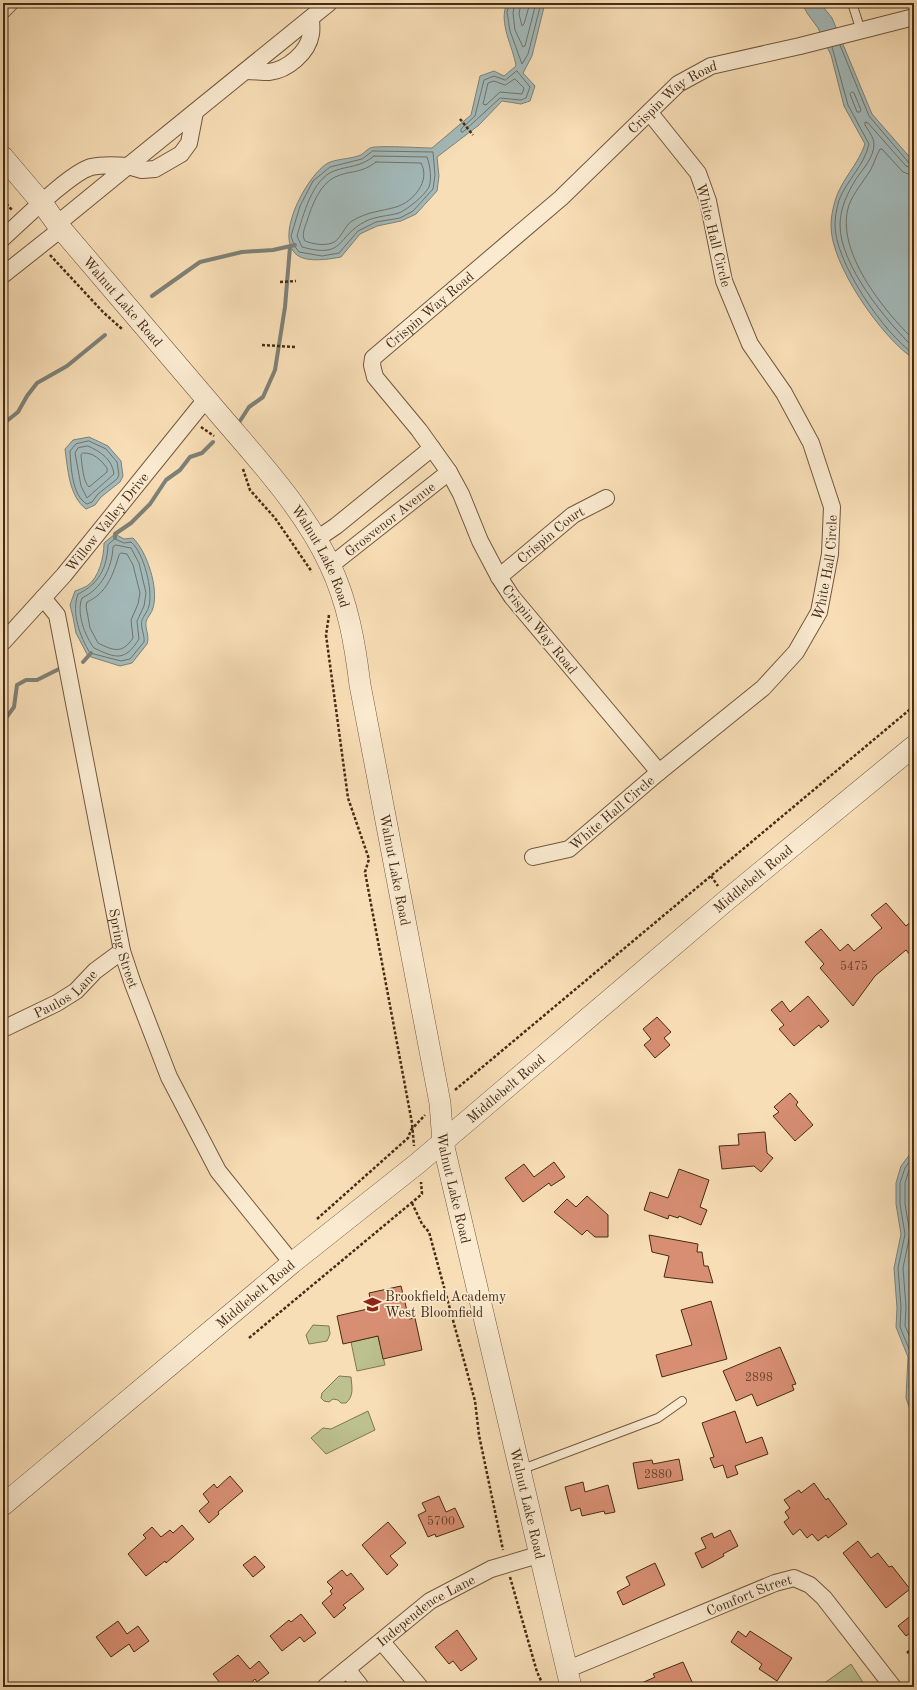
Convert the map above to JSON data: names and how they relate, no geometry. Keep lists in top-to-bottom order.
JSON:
{
  "streets": {
    "street": [
      "Crispin Way Road",
      "White Hall Circle",
      "Walnut Lake Road",
      "Grosvenor Avenue",
      "Willow Valley Drive",
      "Crispin Court",
      "Middlebelt Road",
      "Spring Street",
      "Paulos Lane",
      "Comfort Street",
      "Independence Lane"
    ]
  },
  "crossings": [
    ["Crispin Way Road", "White Hall Circle"],
    ["Crispin Way Road", "Grosvenor Avenue"],
    ["Crispin Way Road", "Crispin Court"],
    ["Walnut Lake Road", "Grosvenor Avenue"],
    ["Walnut Lake Road", "Willow Valley Drive"],
    ["Walnut Lake Road", "Middlebelt Road"],
    ["Walnut Lake Road", "Comfort Street"],
    ["Walnut Lake Road", "Independence Lane"],
    ["Willow Valley Drive", "Spring Street"],
    ["Middlebelt Road", "Spring Street"],
    ["Spring Street", "Paulos Lane"]
  ],
  "places": {
    "school or university": ["Brookfield Academy West Bloomfield"]
  },
  "house_numbers": [
    "5475",
    "2898",
    "2880",
    "5700"
  ]
}
